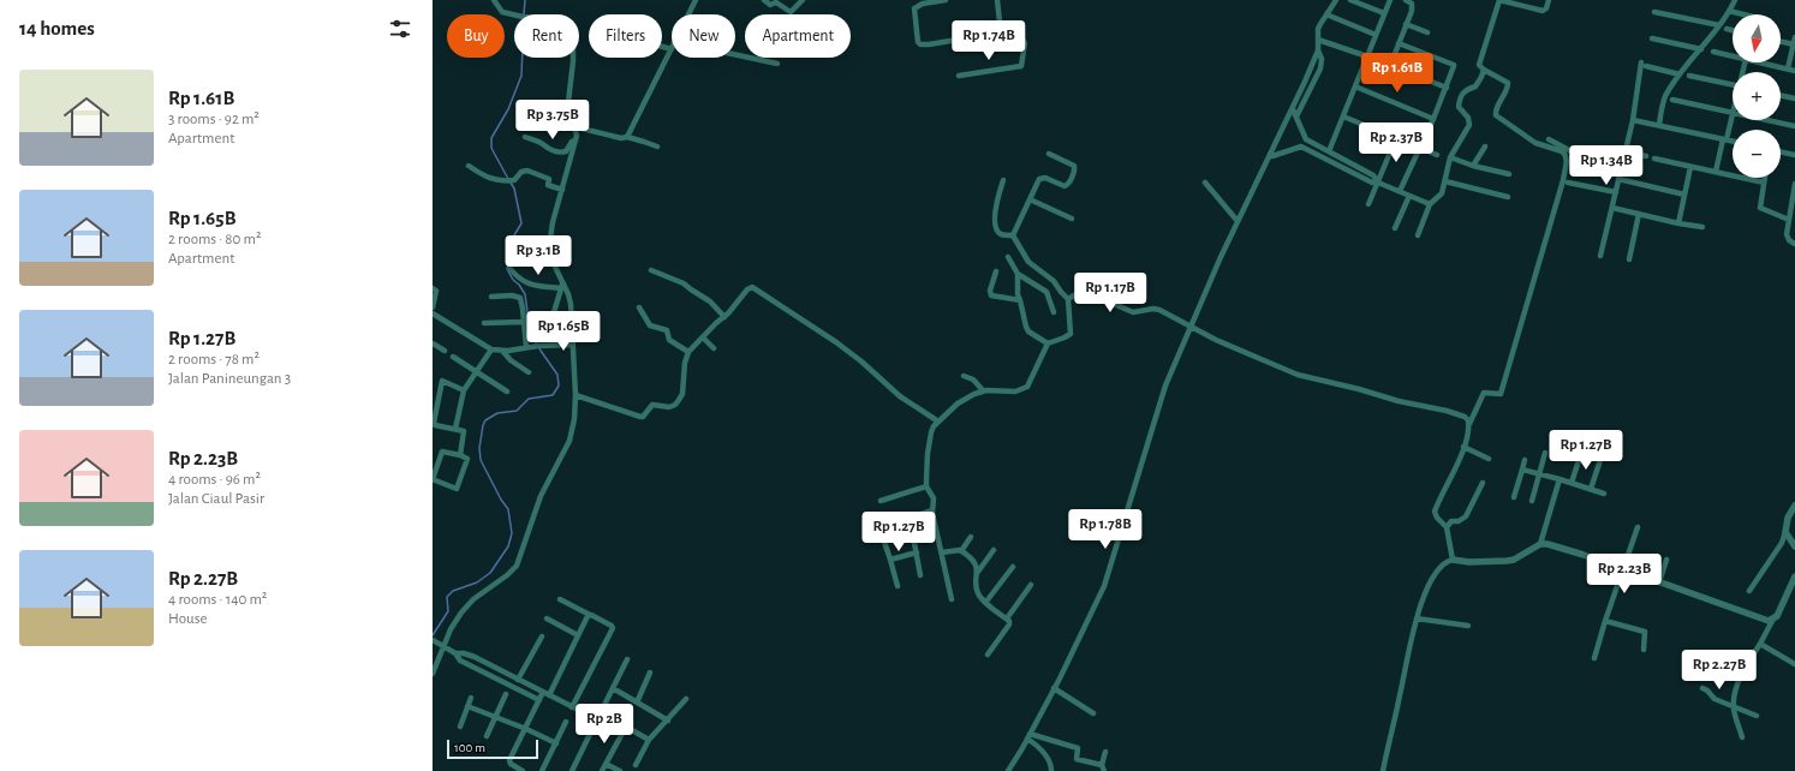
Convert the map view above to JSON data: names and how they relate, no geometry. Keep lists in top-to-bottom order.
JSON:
{
  "scale_bar": "100 m",
  "north": "bottom",
  "page": {
    "heading": "14 homes",
    "map_buttons": ["+", "−"],
    "chip": [
      "Buy",
      "Rent",
      "Filters",
      "New",
      "Apartment"
    ],
    "price": [
      "Rp 1.74B",
      "Rp 1.61B",
      "Rp 3.75B",
      "Rp 2.37B",
      "Rp 1.34B",
      "Rp 3.1B",
      "Rp 1.17B",
      "Rp 1.65B",
      "Rp 1.27B",
      "Rp 1.78B",
      "Rp 1.27B",
      "Rp 2.23B",
      "Rp 2.27B",
      "Rp 2B"
    ],
    "list": [
      {
        "name": "Rp 1.61B",
        "note": "3 rooms · 92 m² · Apartment"
      },
      {
        "name": "Rp 1.65B",
        "note": "2 rooms · 80 m² · Apartment"
      },
      {
        "name": "Rp 1.27B",
        "note": "2 rooms · 78 m² · Jalan Panineungan 3"
      },
      {
        "name": "Rp 2.23B",
        "note": "4 rooms · 96 m² · Jalan Ciaul Pasir"
      },
      {
        "name": "Rp 2.27B",
        "note": "4 rooms · 140 m² · House"
      }
    ],
    "scale": "100 m"
  }
}
